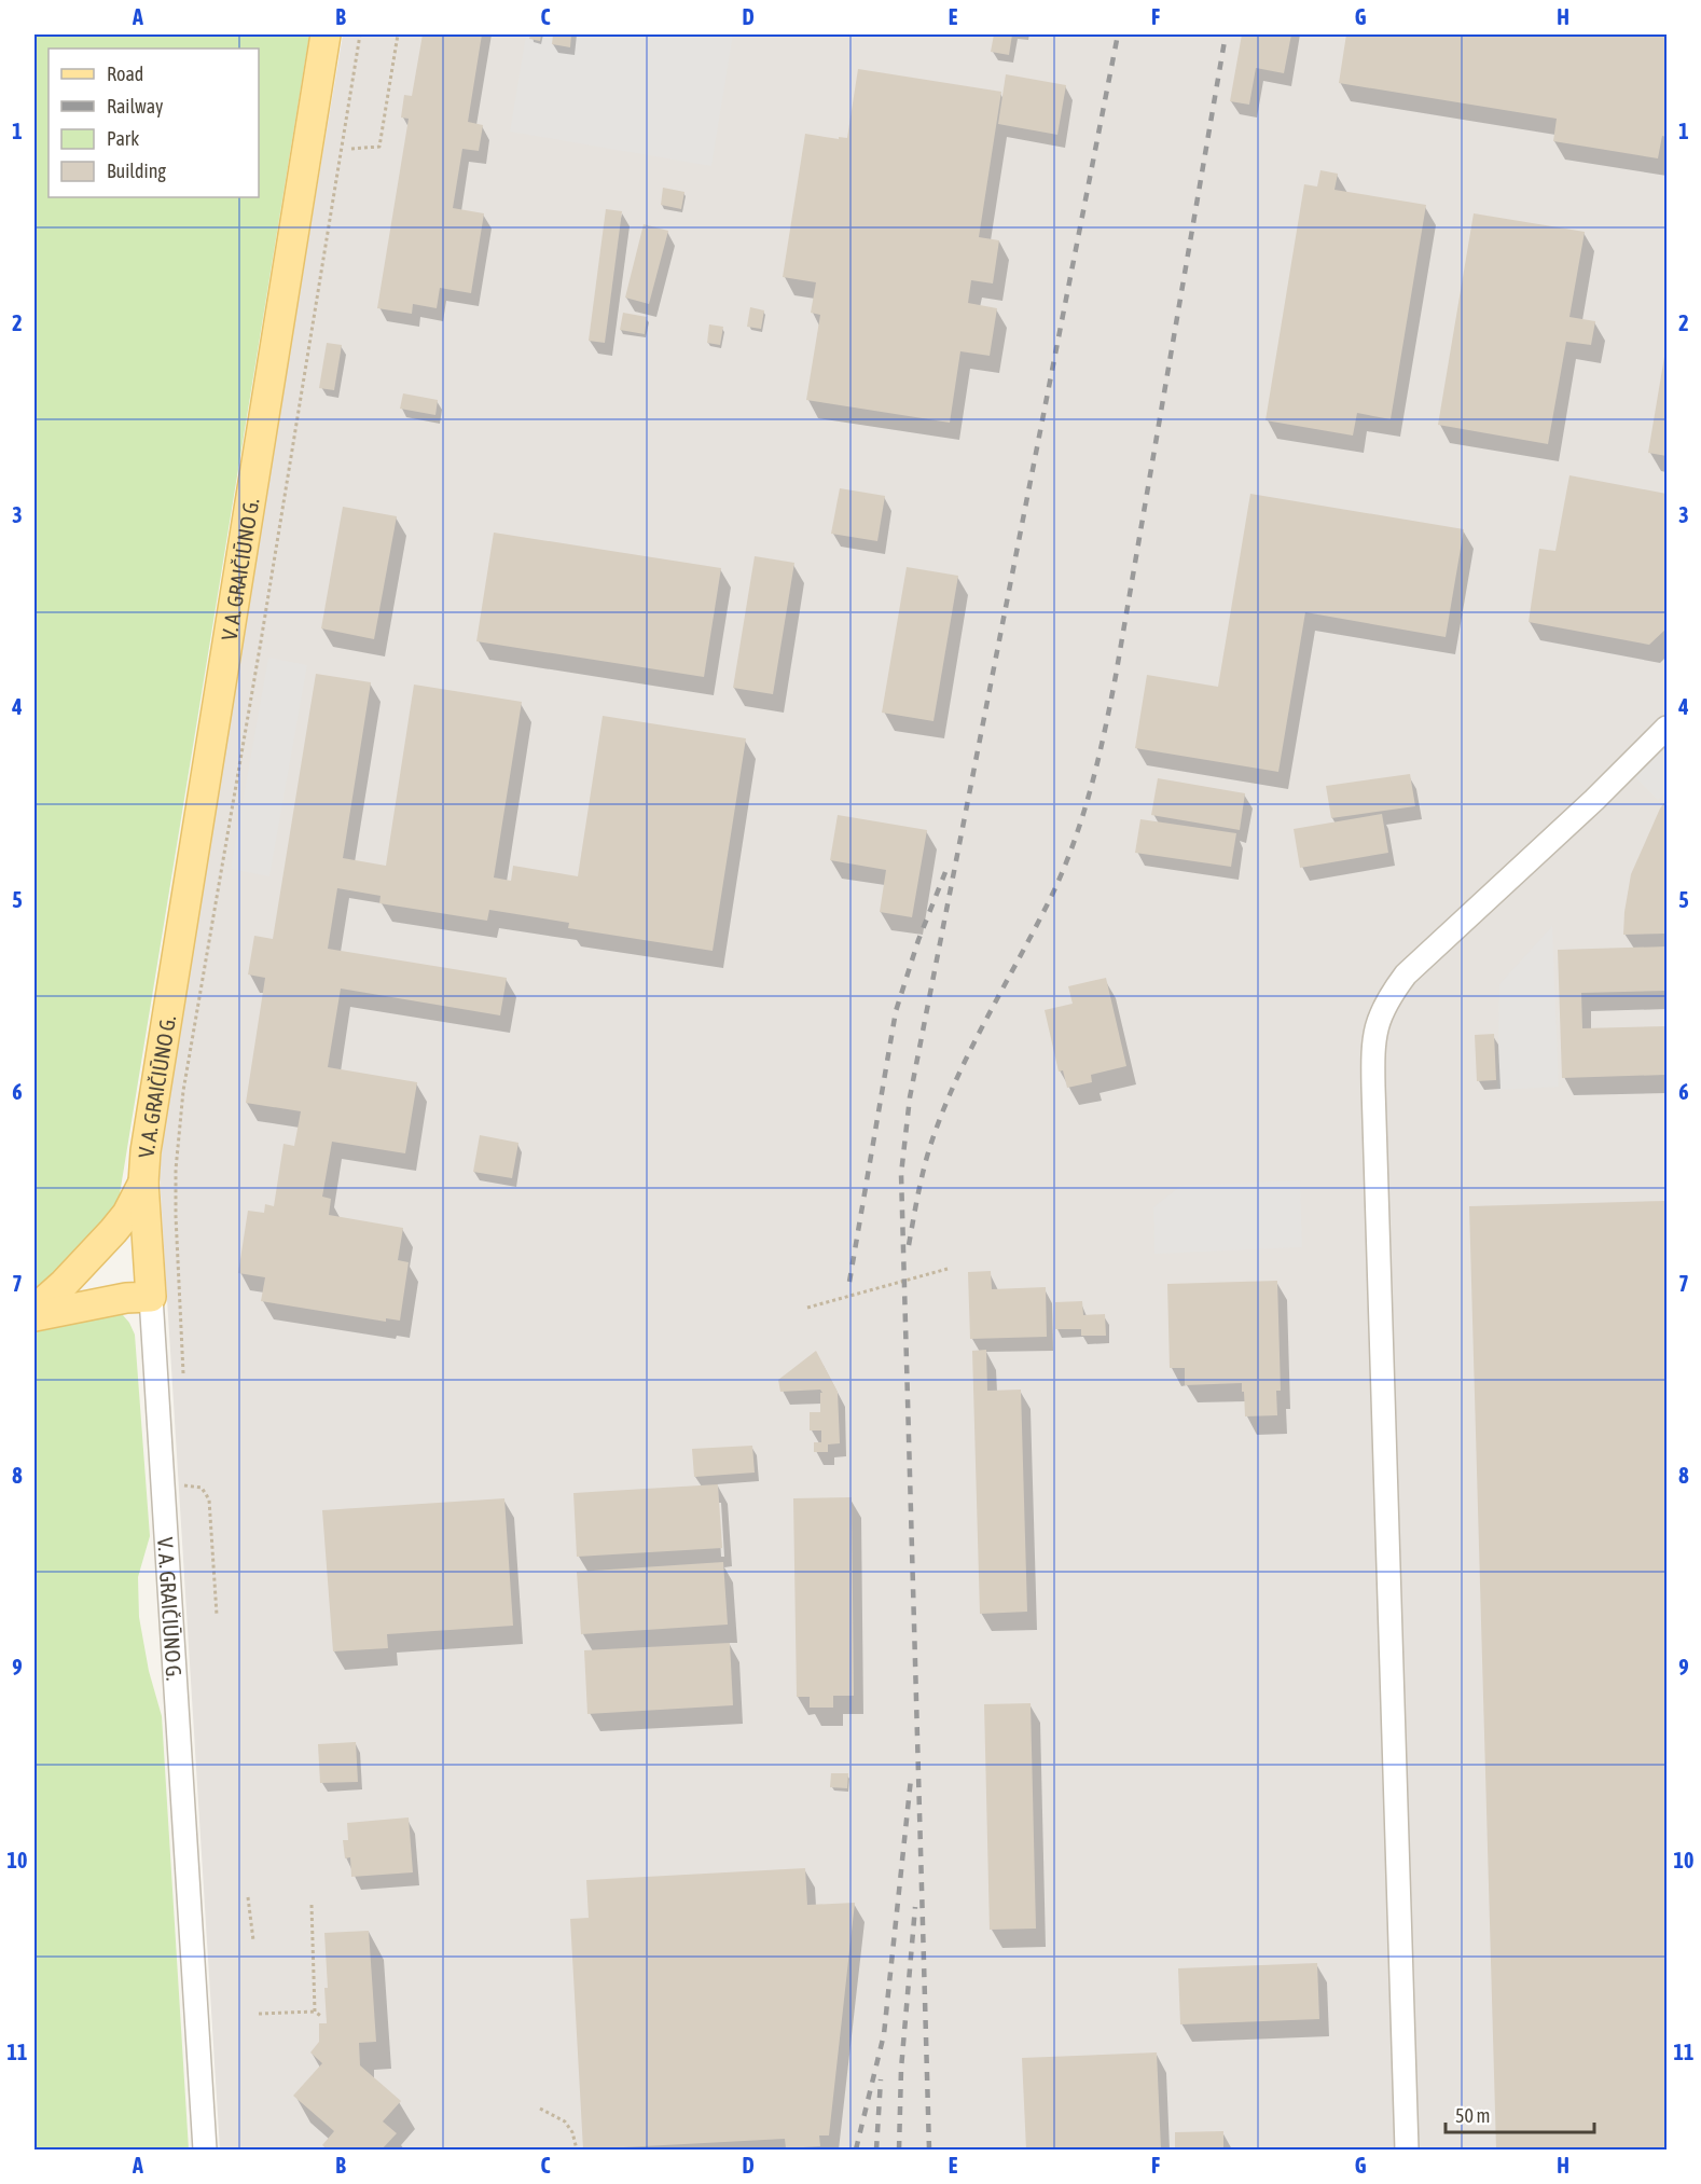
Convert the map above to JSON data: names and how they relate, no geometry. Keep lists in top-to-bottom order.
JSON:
{
  "streets": {
    "main road": ["V. A. GRAIČIŪNO G."]
  },
  "legend": [
    "Road",
    "Railway",
    "Park",
    "Building"
  ],
  "scale_bar": "50 m",
  "grid": {
    "columns": [
      "A",
      "B",
      "C",
      "D",
      "E",
      "F",
      "G",
      "H"
    ],
    "rows": [
      "1",
      "2",
      "3",
      "4",
      "5",
      "6",
      "7",
      "8",
      "9",
      "10",
      "11"
    ]
  }
}
